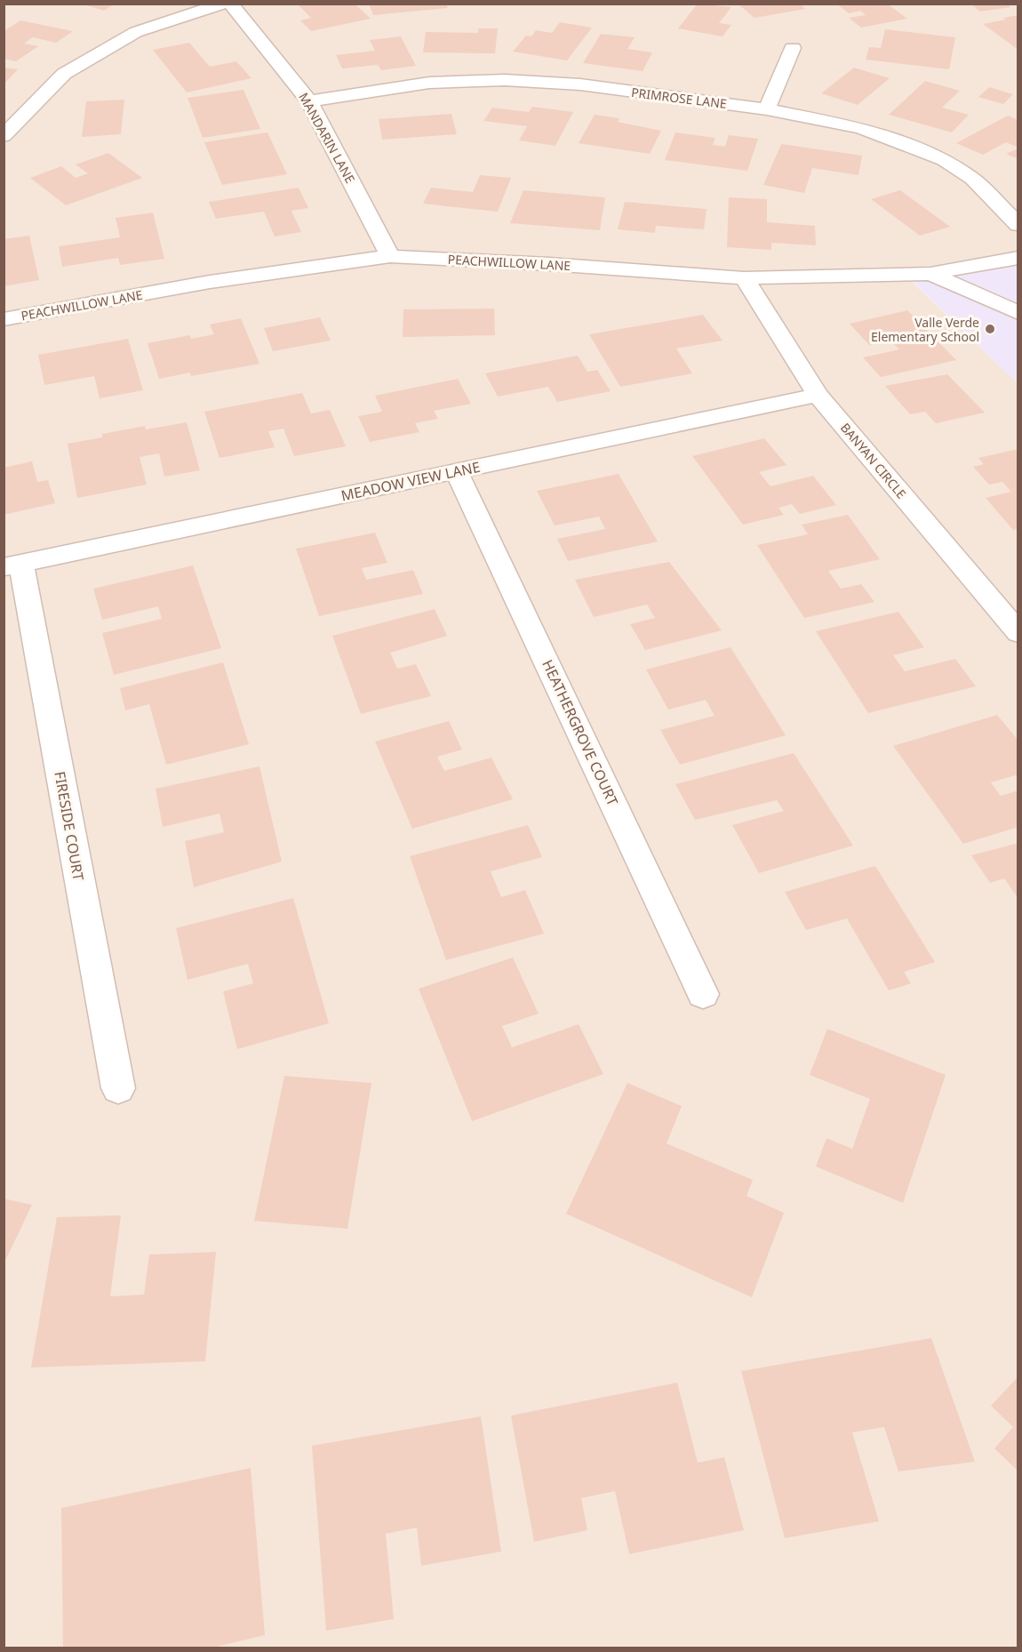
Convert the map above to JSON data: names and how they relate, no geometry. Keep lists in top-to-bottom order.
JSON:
{
  "streets": {
    "street": [
      "PRIMROSE LANE",
      "MANDARIN LANE",
      "PEACHWILLOW LANE",
      "BANYAN CIRCLE",
      "MEADOW VIEW LANE",
      "HEATHERGROVE COURT",
      "FIRESIDE COURT"
    ]
  },
  "crossings": [
    ["PRIMROSE LANE", "MANDARIN LANE"],
    ["MANDARIN LANE", "PEACHWILLOW LANE"],
    ["PEACHWILLOW LANE", "BANYAN CIRCLE"],
    ["BANYAN CIRCLE", "MEADOW VIEW LANE"],
    ["MEADOW VIEW LANE", "HEATHERGROVE COURT"],
    ["MEADOW VIEW LANE", "FIRESIDE COURT"]
  ],
  "places": ["Valle Verde Elementary School"]
}
